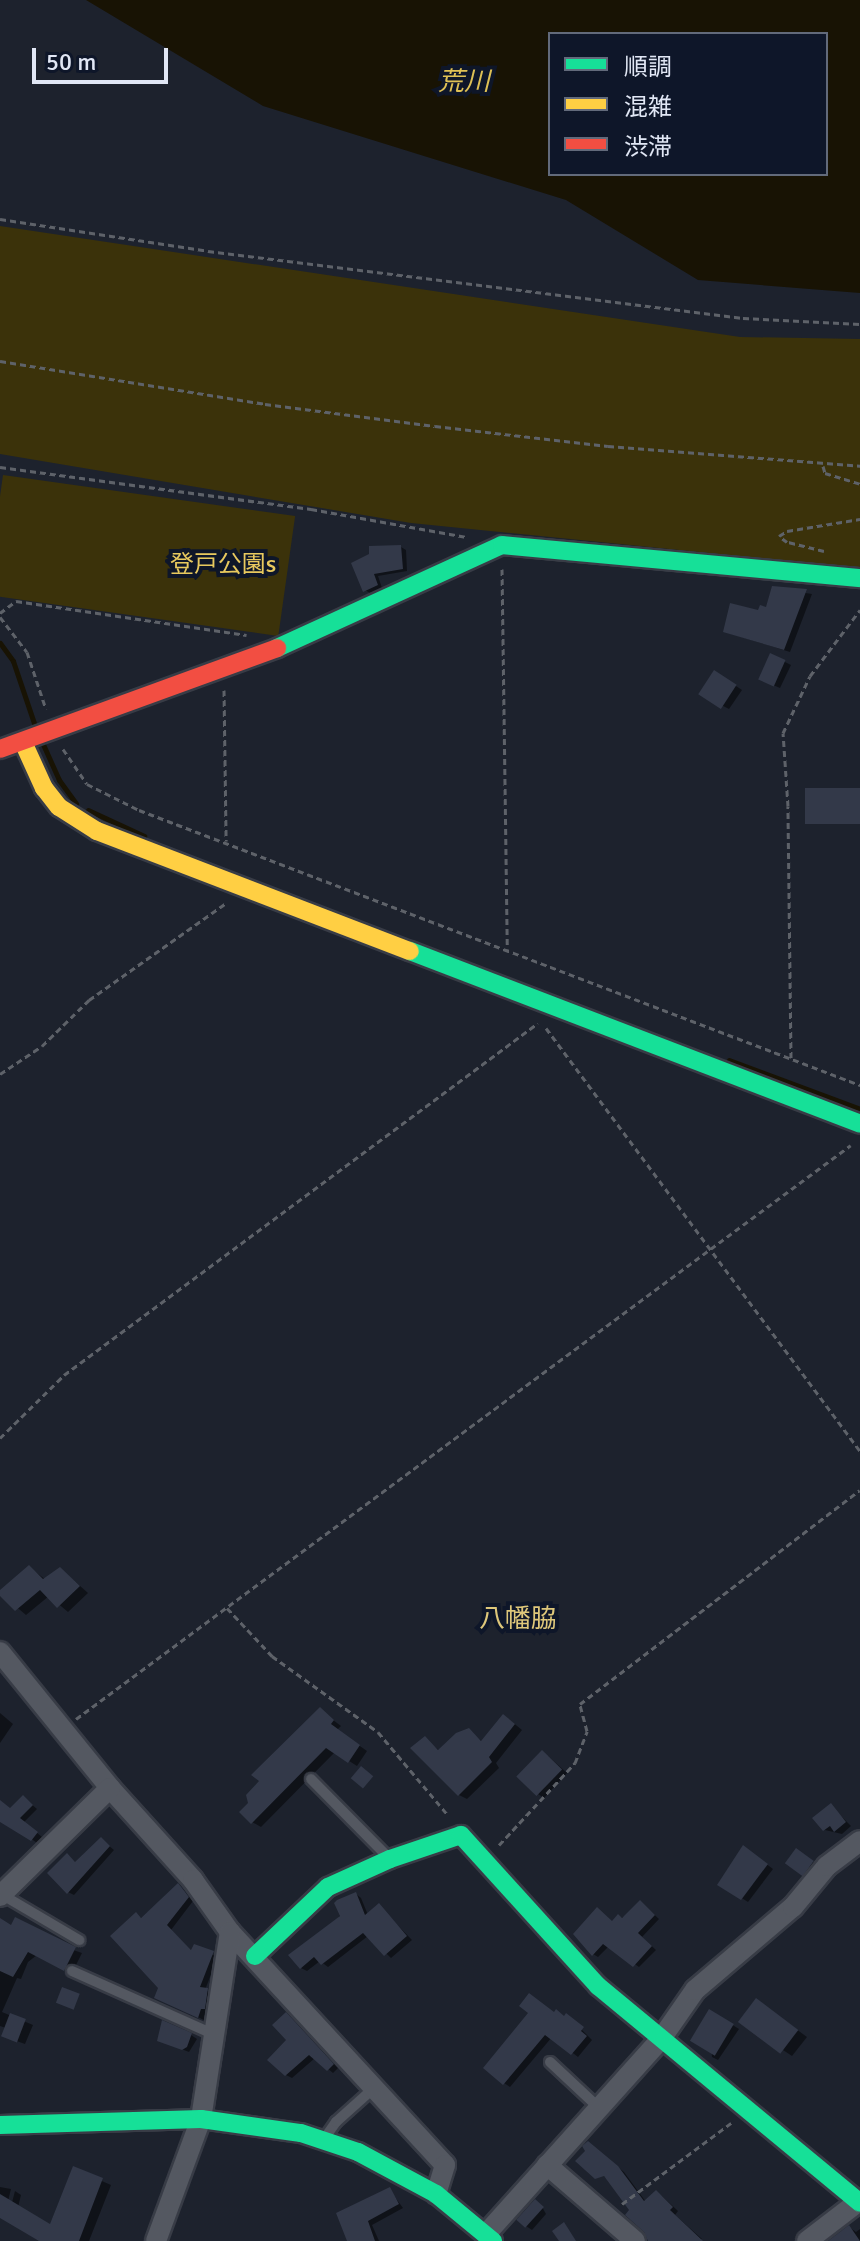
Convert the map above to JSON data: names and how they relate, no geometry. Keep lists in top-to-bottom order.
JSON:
{
  "districts": ["八幡脇"],
  "water": ["荒川"],
  "parks": ["登戸公園s"],
  "legend": ["順調", "混雑", "渋滞"],
  "scale_bar": "50 m"
}
